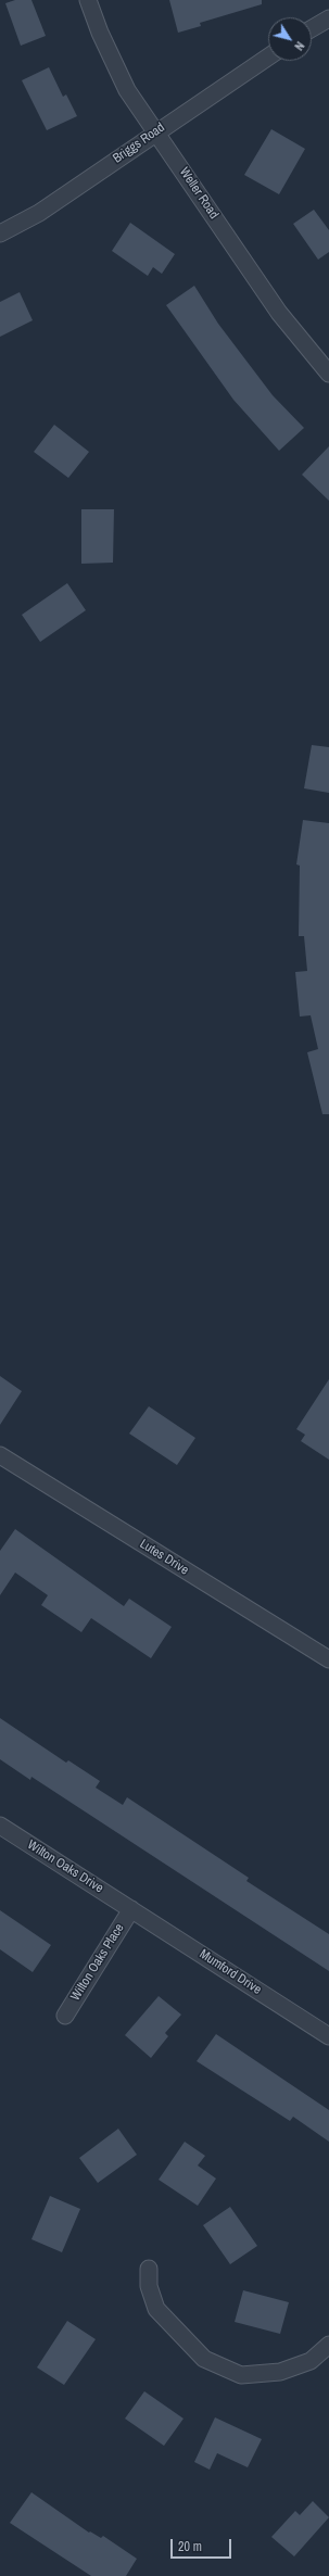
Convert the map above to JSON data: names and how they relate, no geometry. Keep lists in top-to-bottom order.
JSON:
{
  "streets": {
    "street": [
      "Briggs Road",
      "Weller Road",
      "Lutes Drive",
      "Wilton Oaks Drive",
      "Wilton Oaks Place",
      "Mumford Drive"
    ]
  },
  "crossings": [
    ["Briggs Road", "Weller Road"],
    ["Wilton Oaks Drive", "Wilton Oaks Place"],
    ["Wilton Oaks Drive", "Mumford Drive"],
    ["Wilton Oaks Place", "Mumford Drive"]
  ],
  "scale_bar": "20 m",
  "north": "bottom right"
}
